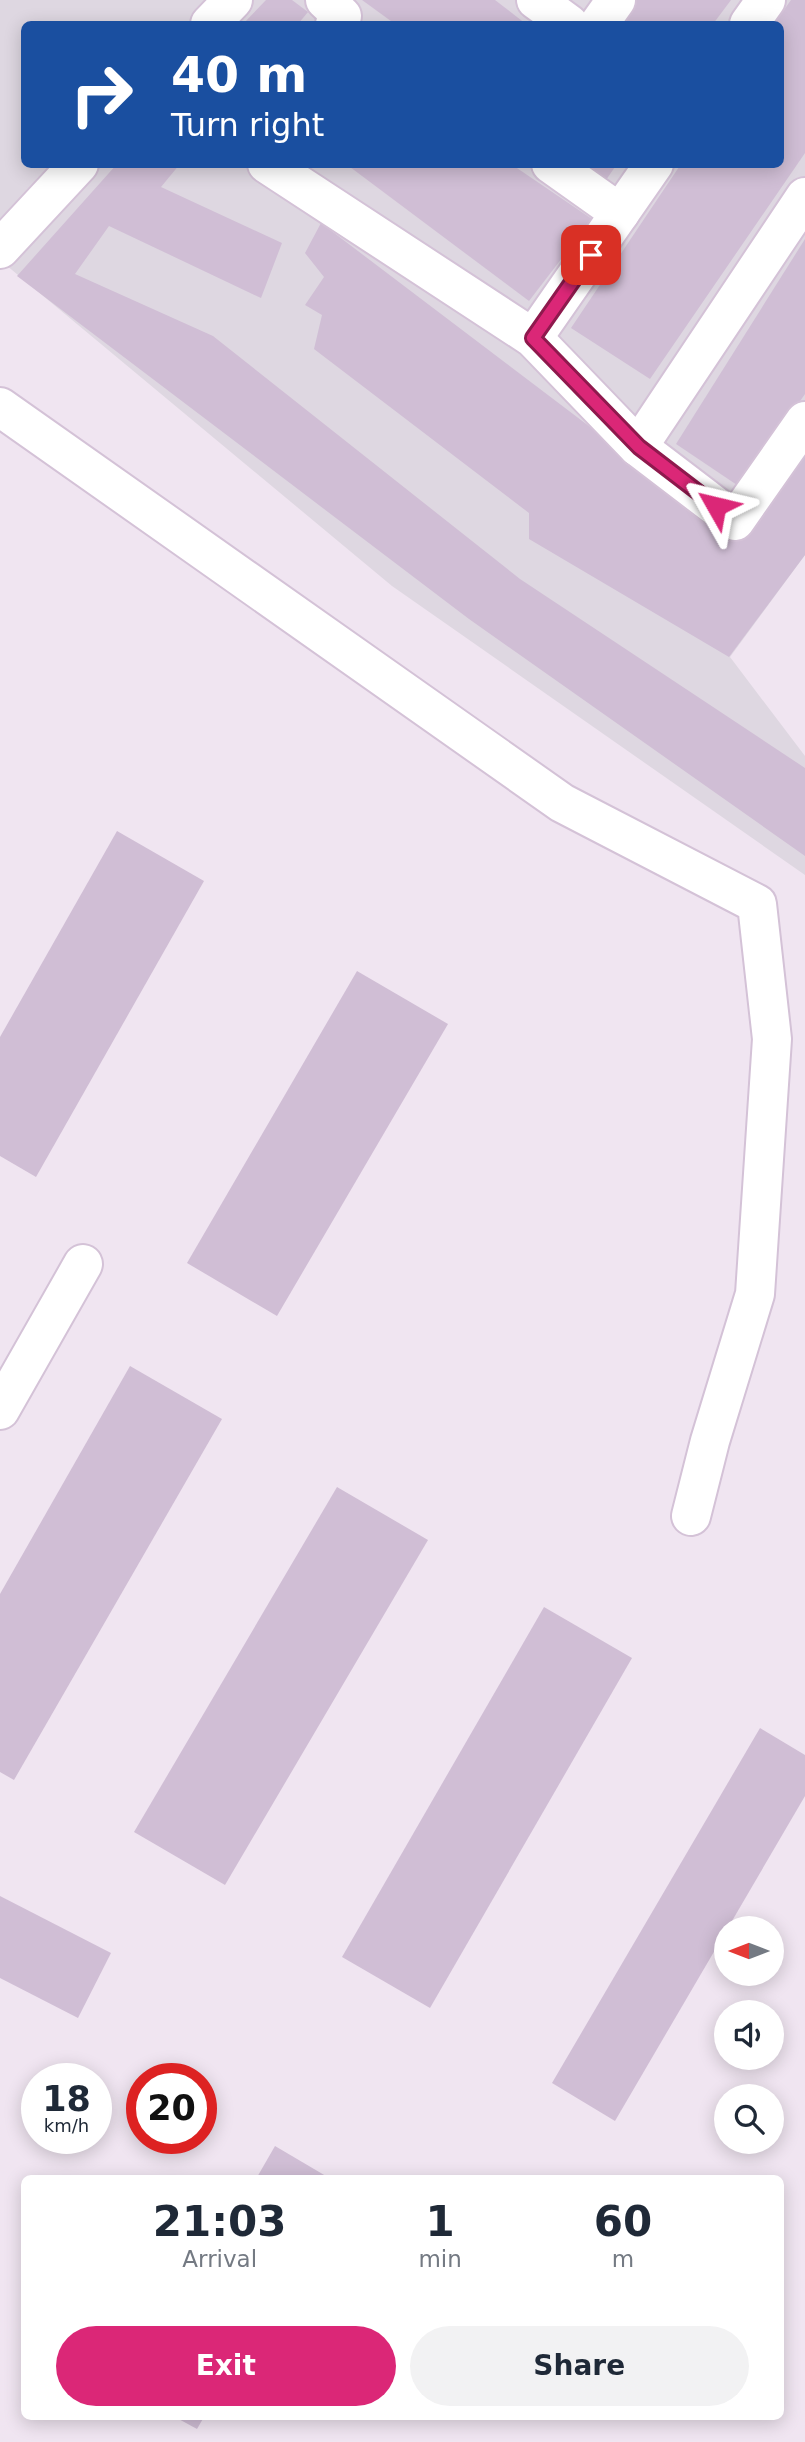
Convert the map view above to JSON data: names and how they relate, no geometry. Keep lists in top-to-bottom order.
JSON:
{
  "north": "left",
  "page": {
    "turn": ["40 m", "Turn right"],
    "speed": "18 km/h",
    "limit": "20",
    "eta": [
      "21:03",
      "Arrival",
      "1",
      "min",
      "60",
      "m"
    ],
    "buttons": ["Exit", "Share"]
  }
}
